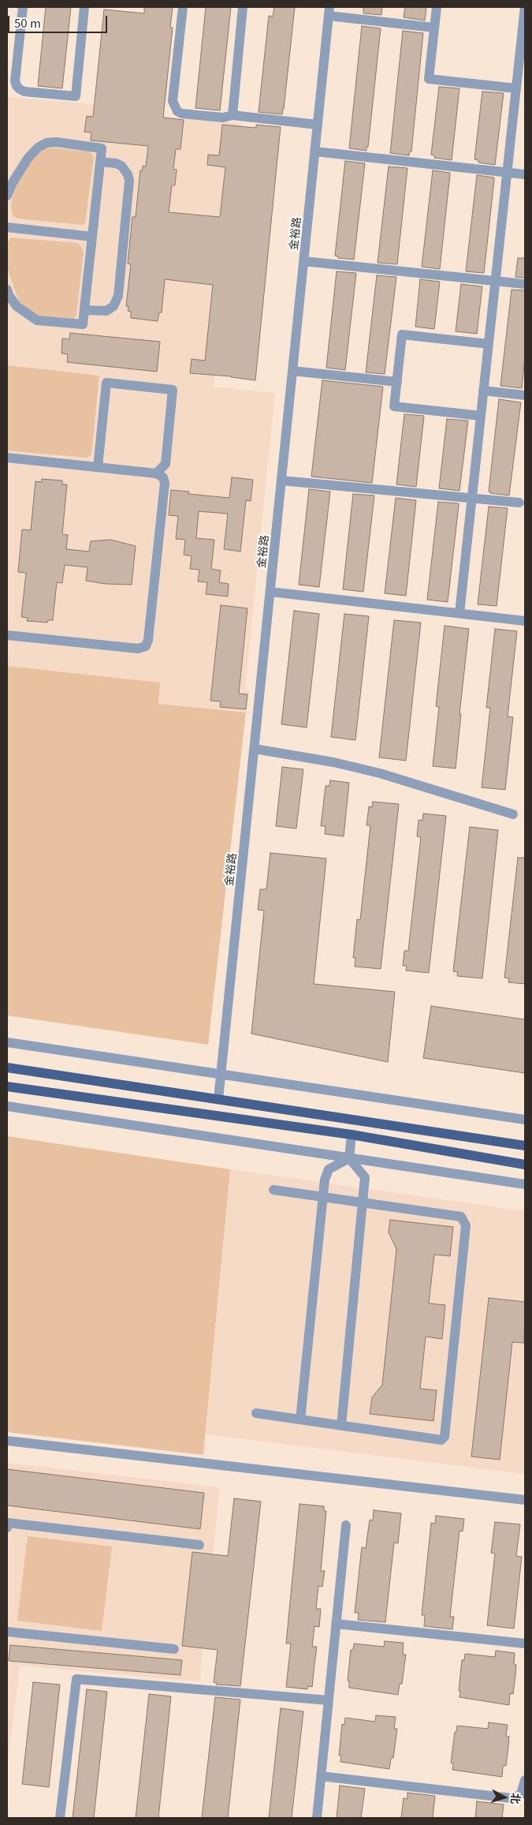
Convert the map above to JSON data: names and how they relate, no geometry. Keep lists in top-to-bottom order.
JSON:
{
  "streets": {
    "street": ["金裕路"]
  },
  "scale_bar": "50 m",
  "north": "right"
}
